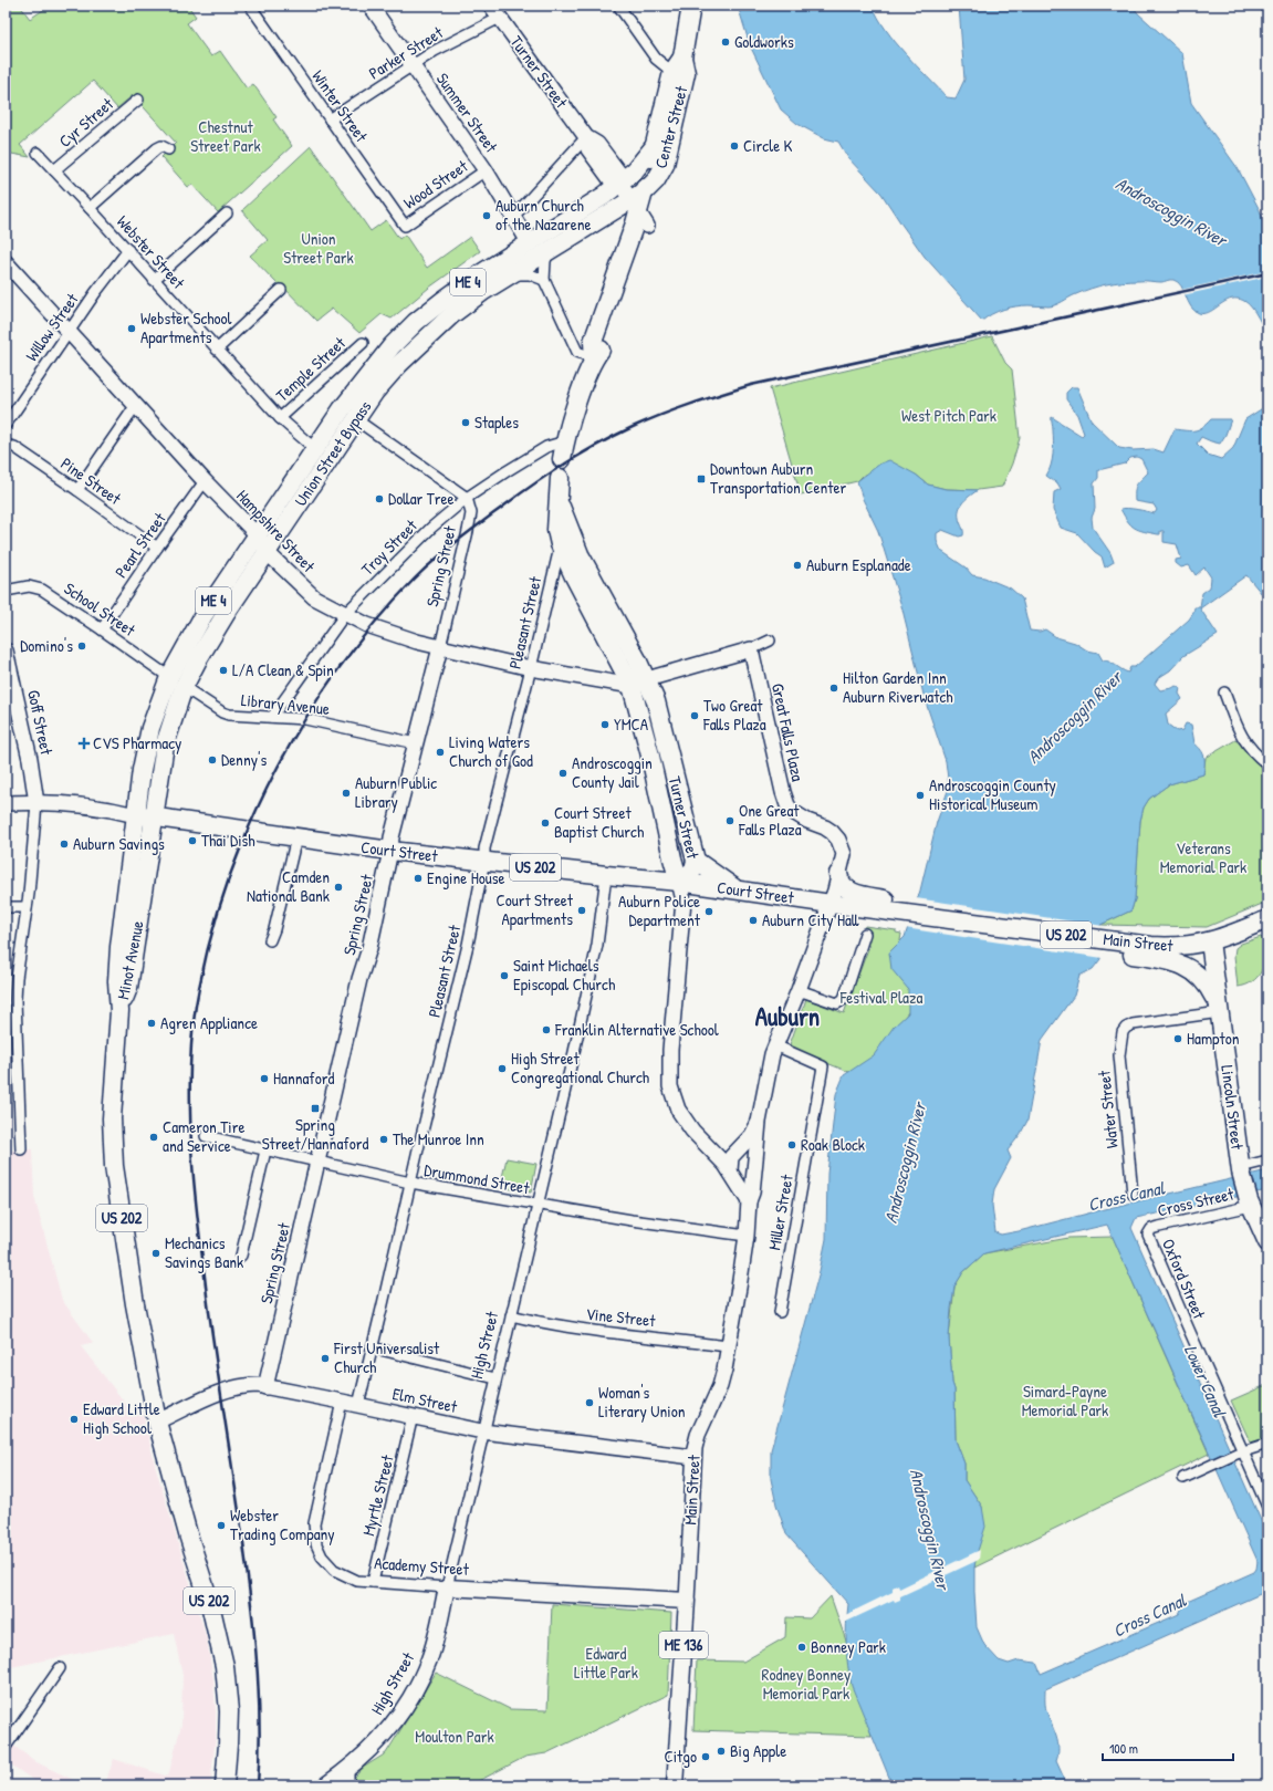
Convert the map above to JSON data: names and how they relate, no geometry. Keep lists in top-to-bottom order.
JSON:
{
  "streets": {
    "highway": [
      "Turner Street",
      "Center Street",
      "ME 4",
      "Union Street Bypass",
      "Court Street",
      "US 202",
      "Main Street",
      "Minot Avenue",
      "Lincoln Street"
    ],
    "main road": ["High Street", "Academy Street", "ME 136"],
    "street": [
      "Parker Street",
      "Winter Street",
      "Summer Street",
      "Cyr Street",
      "Wood Street",
      "Webster Street",
      "Willow Street",
      "Temple Street",
      "Pine Street",
      "Hampshire Street",
      "Pearl Street",
      "Troy Street",
      "Spring Street",
      "School Street",
      "Pleasant Street",
      "Library Avenue",
      "Goff Street",
      "Great Falls Plaza",
      "Water Street",
      "Drummond Street",
      "Cross Street",
      "Miller Street",
      "Oxford Street",
      "Vine Street",
      "Elm Street",
      "Myrtle Street"
    ]
  },
  "crossings": [
    ["Parker Street", "Turner Street"],
    ["Parker Street", "Winter Street"],
    ["Parker Street", "Summer Street"],
    ["Turner Street", "Center Street"],
    ["Turner Street", "Union Street Bypass"],
    ["Turner Street", "Hampshire Street"],
    ["Turner Street", "Pleasant Street"],
    ["Turner Street", "Court Street"],
    ["Winter Street", "Wood Street"],
    ["Summer Street", "Wood Street"],
    ["Summer Street", "Union Street Bypass"],
    ["Cyr Street", "Webster Street"],
    ["Center Street", "Union Street Bypass"],
    ["Webster Street", "Willow Street"],
    ["Webster Street", "Temple Street"],
    ["Webster Street", "Union Street Bypass"],
    ["Willow Street", "Hampshire Street"],
    ["Union Street Bypass", "Hampshire Street"],
    ["Union Street Bypass", "School Street"],
    ["Union Street Bypass", "Library Avenue"],
    ["Union Street Bypass", "Court Street"],
    ["Union Street Bypass", "Minot Avenue"],
    ["Pine Street", "Pearl Street"],
    ["Hampshire Street", "Pearl Street"],
    ["Hampshire Street", "Troy Street"],
    ["Hampshire Street", "Spring Street"],
    ["Hampshire Street", "Pleasant Street"],
    ["Pearl Street", "School Street"],
    ["Troy Street", "Spring Street"],
    ["Troy Street", "Library Avenue"],
    ["Spring Street", "Library Avenue"],
    ["Spring Street", "Court Street"],
    ["Spring Street", "Drummond Street"],
    ["Spring Street", "Elm Street"],
    ["Pleasant Street", "Court Street"],
    ["Pleasant Street", "Drummond Street"],
    ["Pleasant Street", "Elm Street"],
    ["Goff Street", "Court Street"],
    ["Court Street", "Main Street"],
    ["Court Street", "Minot Avenue"],
    ["Court Street", "High Street"],
    ["US 202", "Minot Avenue"],
    ["US 202", "Elm Street"],
    ["Main Street", "Lincoln Street"],
    ["Main Street", "Drummond Street"],
    ["Main Street", "Miller Street"],
    ["Main Street", "Vine Street"],
    ["Main Street", "Elm Street"],
    ["Main Street", "Academy Street"],
    ["Lincoln Street", "Water Street"],
    ["Lincoln Street", "Cross Street"],
    ["Drummond Street", "High Street"],
    ["Cross Street", "Oxford Street"],
    ["Vine Street", "High Street"],
    ["High Street", "Elm Street"],
    ["High Street", "Academy Street"],
    ["Elm Street", "Myrtle Street"],
    ["Elm Street", "Academy Street"],
    ["Myrtle Street", "Academy Street"]
  ],
  "districts": ["Auburn"],
  "water": ["Androscoggin River", "Cross Canal", "Lower Canal"],
  "parks": [
    "Chestnut Street Park",
    "Union Street Park",
    "West Pitch Park",
    "Veterans Memorial Park",
    "Festival Plaza",
    "Simard-Payne Memorial Park",
    "Edward Little Park",
    "Rodney Bonney Memorial Park",
    "Moulton Park"
  ],
  "places": {
    "other": [
      "Goldworks",
      "Circle K",
      "Auburn Church of the Nazarene",
      "Webster School Apartments",
      "Staples",
      "Dollar Tree",
      "Auburn Esplanade",
      "Domino's",
      "L/A Clean & Spin",
      "Hilton Garden Inn Auburn Riverwatch",
      "Two Great Falls Plaza",
      "YMCA",
      "Living Waters Church of God",
      "Denny's",
      "Androscoggin County Jail",
      "Auburn Public Library",
      "Androscoggin County Historical Museum",
      "One Great Falls Plaza",
      "Court Street Baptist Church",
      "Thai Dish",
      "Auburn Savings",
      "Engine House",
      "Camden National Bank",
      "Court Street Apartments",
      "Auburn Police Department",
      "Auburn City Hall",
      "Saint Michaels Episcopal Church",
      "Agren Appliance",
      "Franklin Alternative School",
      "Hampton",
      "High Street Congregational Church",
      "Hannaford",
      "Cameron Tire and Service",
      "The Munroe Inn",
      "Roak Block",
      "Mechanics Savings Bank",
      "First Universalist Church",
      "Woman's Literary Union",
      "Edward Little High School",
      "Webster Trading Company",
      "Bonney Park",
      "Big Apple",
      "Citgo"
    ],
    "transit": ["Downtown Auburn Transportation Center", "Spring Street/Hannaford"],
    "health": ["CVS Pharmacy"]
  },
  "scale_bar": "100 m"
}
